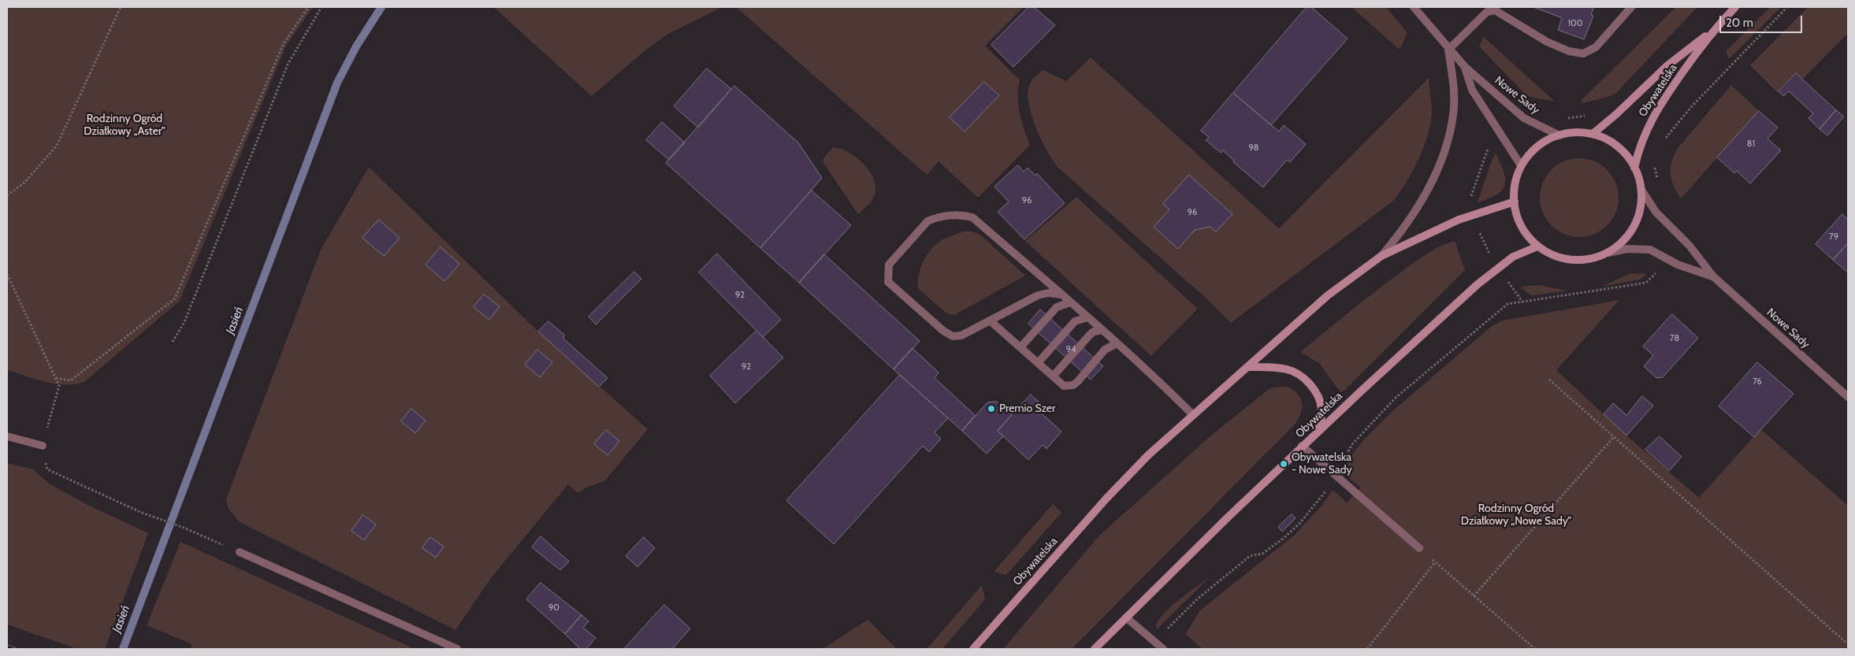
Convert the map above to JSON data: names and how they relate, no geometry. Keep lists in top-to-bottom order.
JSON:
{
  "streets": {
    "main road": ["Obywatelska"],
    "street": ["Nowe Sady"]
  },
  "crossings": [
    ["Obywatelska", "Nowe Sady"]
  ],
  "water": ["Jasień"],
  "parks": ["Rodzinny Ogród Działkowy „Aster”", "Rodzinny Ogród Działkowy „Nowe Sady”"],
  "places": ["Premio Szer", "Obywatelska - Nowe Sady"],
  "house_numbers": [
    "100",
    "81",
    "98",
    "96",
    "96",
    "79",
    "92",
    "78",
    "94",
    "92",
    "76",
    "90"
  ],
  "scale_bar": "20 m"
}
